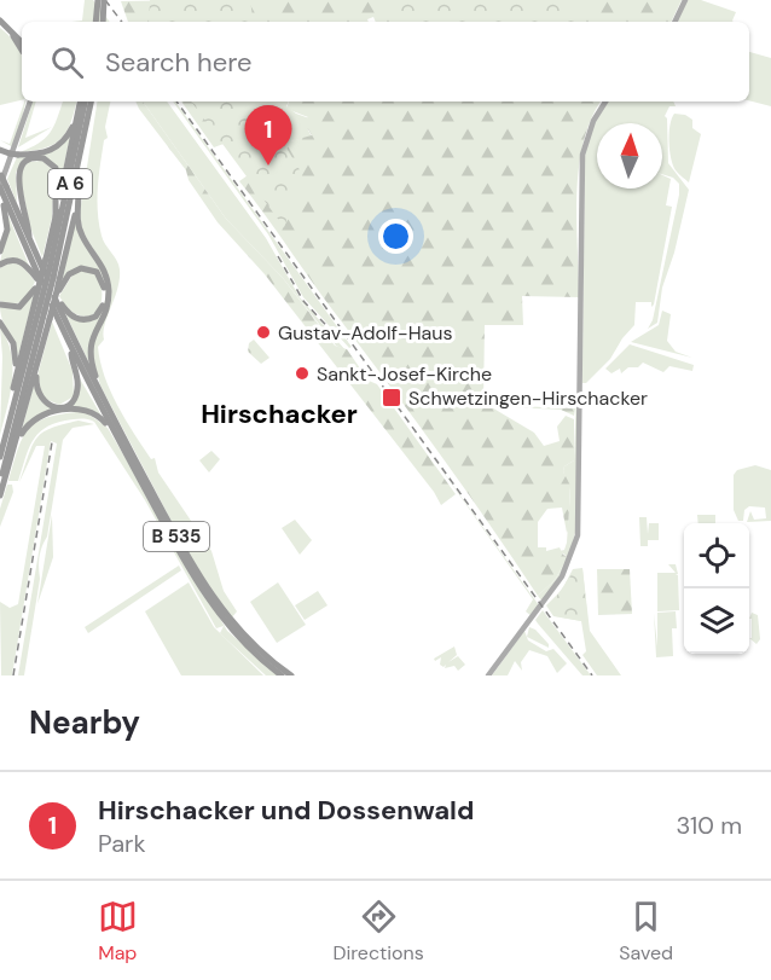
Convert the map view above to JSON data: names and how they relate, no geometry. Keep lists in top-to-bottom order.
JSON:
{
  "streets": {
    "highway": ["A 6", "B 535"]
  },
  "districts": ["Hirschacker"],
  "places": {
    "other": ["Gustav-Adolf-Haus", "Sankt-Josef-Kirche"],
    "transit": ["Schwetzingen-Hirschacker"]
  },
  "north": "top",
  "page": {
    "search": "Search here",
    "pins": "1",
    "heading": "Nearby",
    "list": [
      {
        "mark": "1",
        "name": "Hirschacker und Dossenwald",
        "note": "Park",
        "value": "310 m"
      }
    ],
    "nav": ["Map", "Directions", "Saved"]
  }
}
